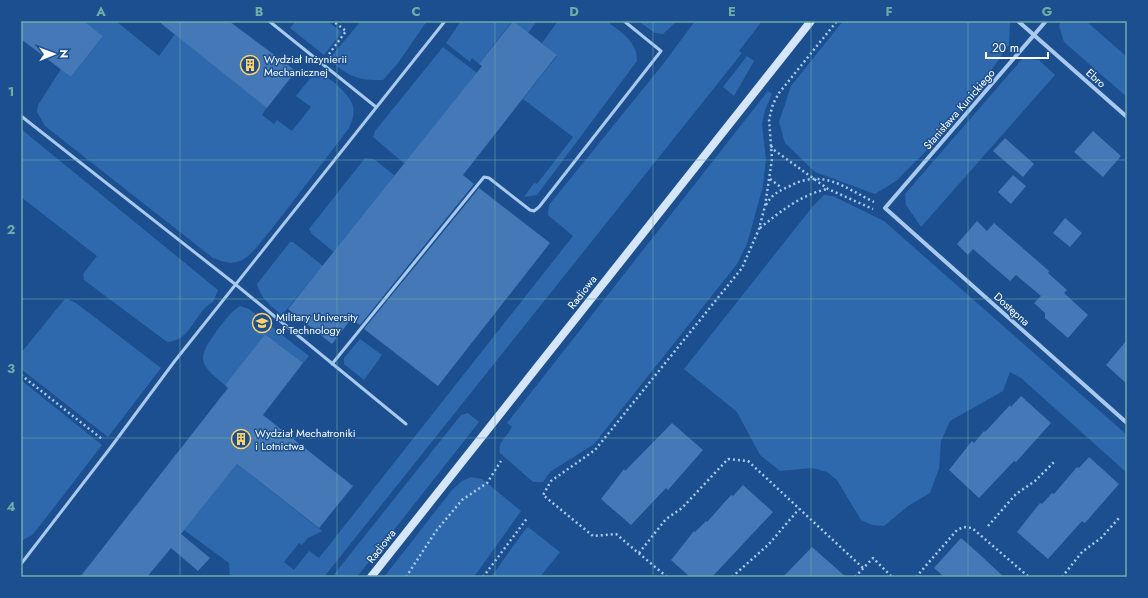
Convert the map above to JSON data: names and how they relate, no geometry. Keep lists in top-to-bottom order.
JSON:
{
  "streets": {
    "main road": ["Radiowa"],
    "street": ["Ebro", "Stanisława Kunickiego", "Dostępna"]
  },
  "crossings": [
    ["Ebro", "Stanisława Kunickiego"],
    ["Stanisława Kunickiego", "Dostępna"]
  ],
  "places": {
    "building": ["Wydział Inżynierii Mechanicznej", "Wydział Mechatroniki i Lotnictwa"],
    "school or university": ["Military University of Technology"]
  },
  "scale_bar": "20 m",
  "north": "right",
  "grid": {
    "columns": [
      "A",
      "B",
      "C",
      "D",
      "E",
      "F",
      "G"
    ],
    "rows": [
      "1",
      "2",
      "3",
      "4"
    ]
  }
}
